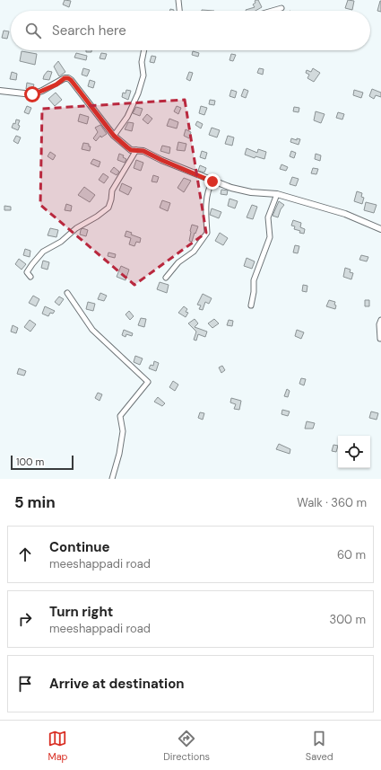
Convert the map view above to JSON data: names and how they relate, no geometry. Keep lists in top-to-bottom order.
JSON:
{
  "scale_bar": "100 m",
  "page": {
    "search": "Search here",
    "scale": "100 m",
    "heading": ["5 min", "Walk · 360 m"],
    "list": [
      ["Continue", "meeshappadi road", "60 m"],
      ["Turn right", "meeshappadi road", "300 m"],
      "Arrive at destination"
    ],
    "nav": ["Map", "Directions", "Saved"]
  }
}
